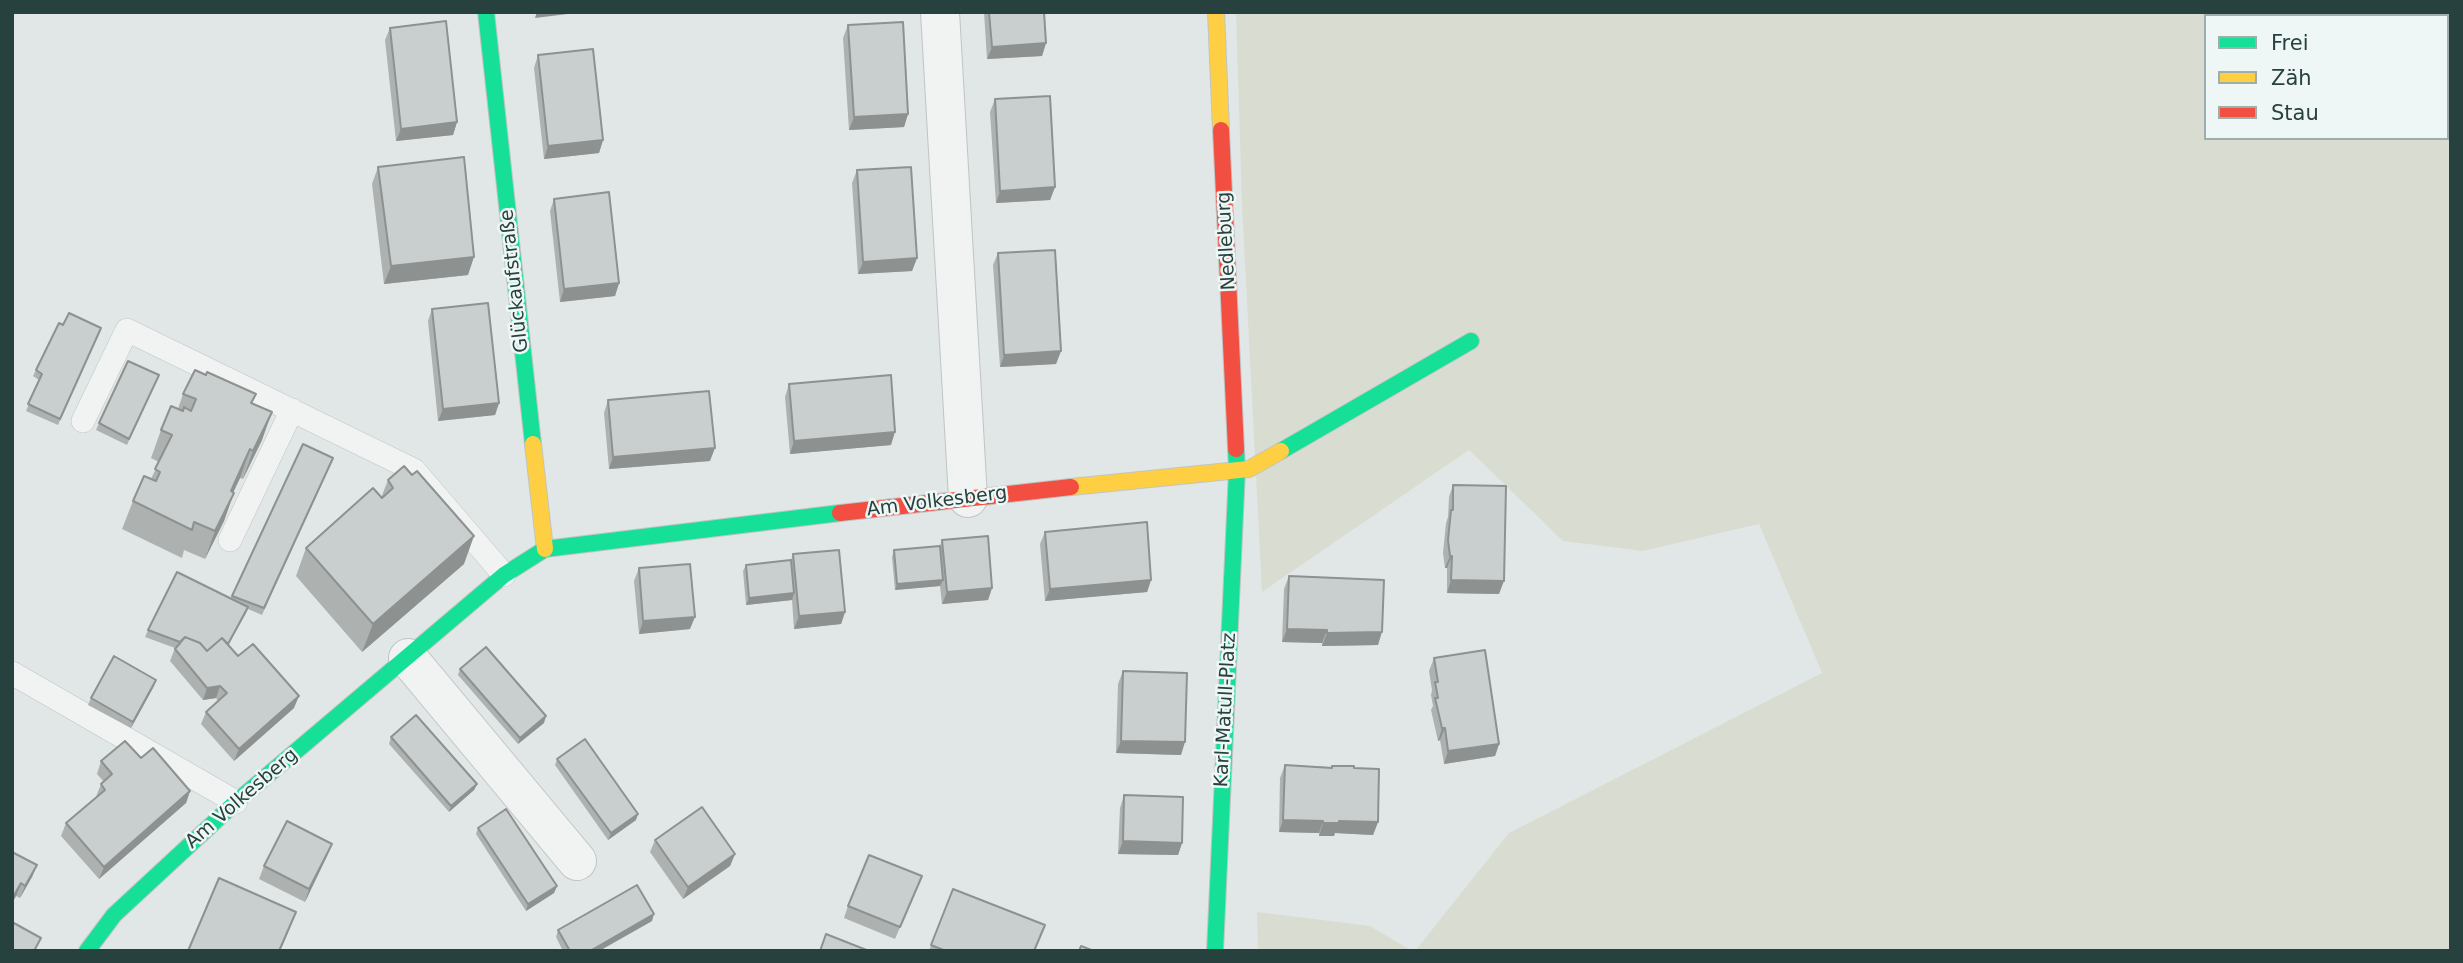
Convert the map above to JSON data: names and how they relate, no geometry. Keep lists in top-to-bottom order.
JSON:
{
  "streets": {
    "street": [
      "Nedleburg",
      "Glückaufstraße",
      "Am Volkesberg",
      "Karl-Matull-Platz"
    ]
  },
  "crossings": [
    ["Nedleburg", "Am Volkesberg"],
    ["Nedleburg", "Karl-Matull-Platz"],
    ["Glückaufstraße", "Am Volkesberg"],
    ["Am Volkesberg", "Karl-Matull-Platz"]
  ],
  "legend": ["Frei", "Zäh", "Stau"]
}
